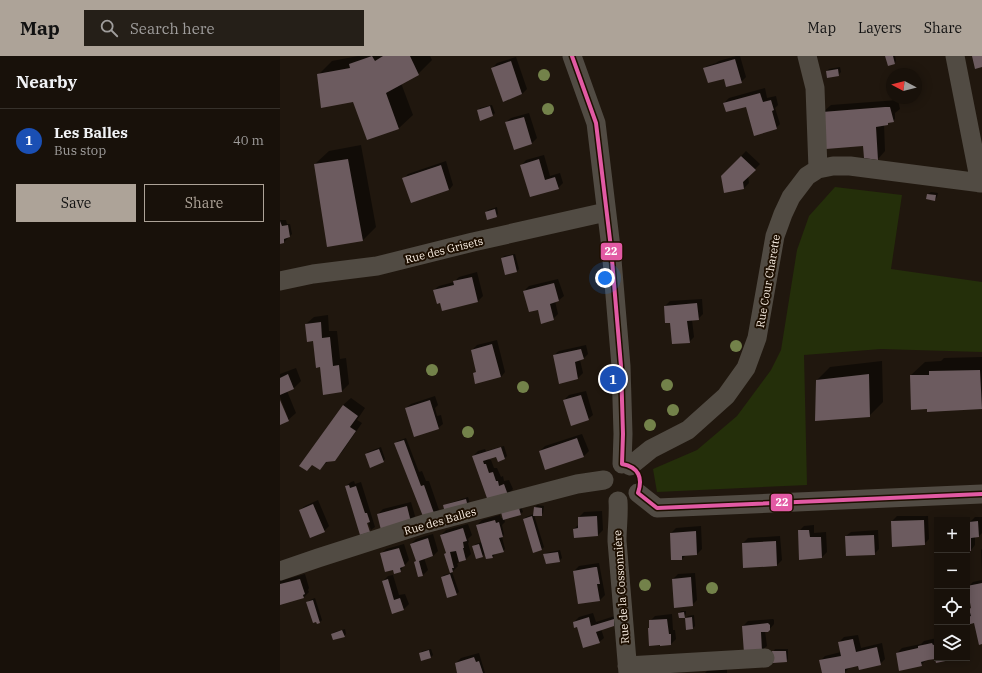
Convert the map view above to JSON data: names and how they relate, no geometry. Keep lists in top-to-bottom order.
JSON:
{
  "streets": {
    "street": [
      "Rue des Grisets",
      "Rue Cour Charette",
      "Rue des Balles",
      "Rue de la Cossonnière"
    ]
  },
  "crossings": [
    ["Rue Cour Charette", "Rue des Balles"],
    ["Rue Cour Charette", "Rue de la Cossonnière"],
    ["Rue des Balles", "Rue de la Cossonnière"]
  ],
  "lines": ["transit line 22"],
  "north": "left",
  "page": {
    "header": "Map",
    "search": "Search here",
    "nav": ["Map", "Layers", "Share"],
    "heading": "Nearby",
    "list": [
      {
        "mark": "1",
        "name": "Les Balles",
        "note": "Bus stop",
        "value": "40 m"
      }
    ],
    "buttons": ["Save", "Share"],
    "pins": "1",
    "map_buttons": ["+", "−"]
  }
}
